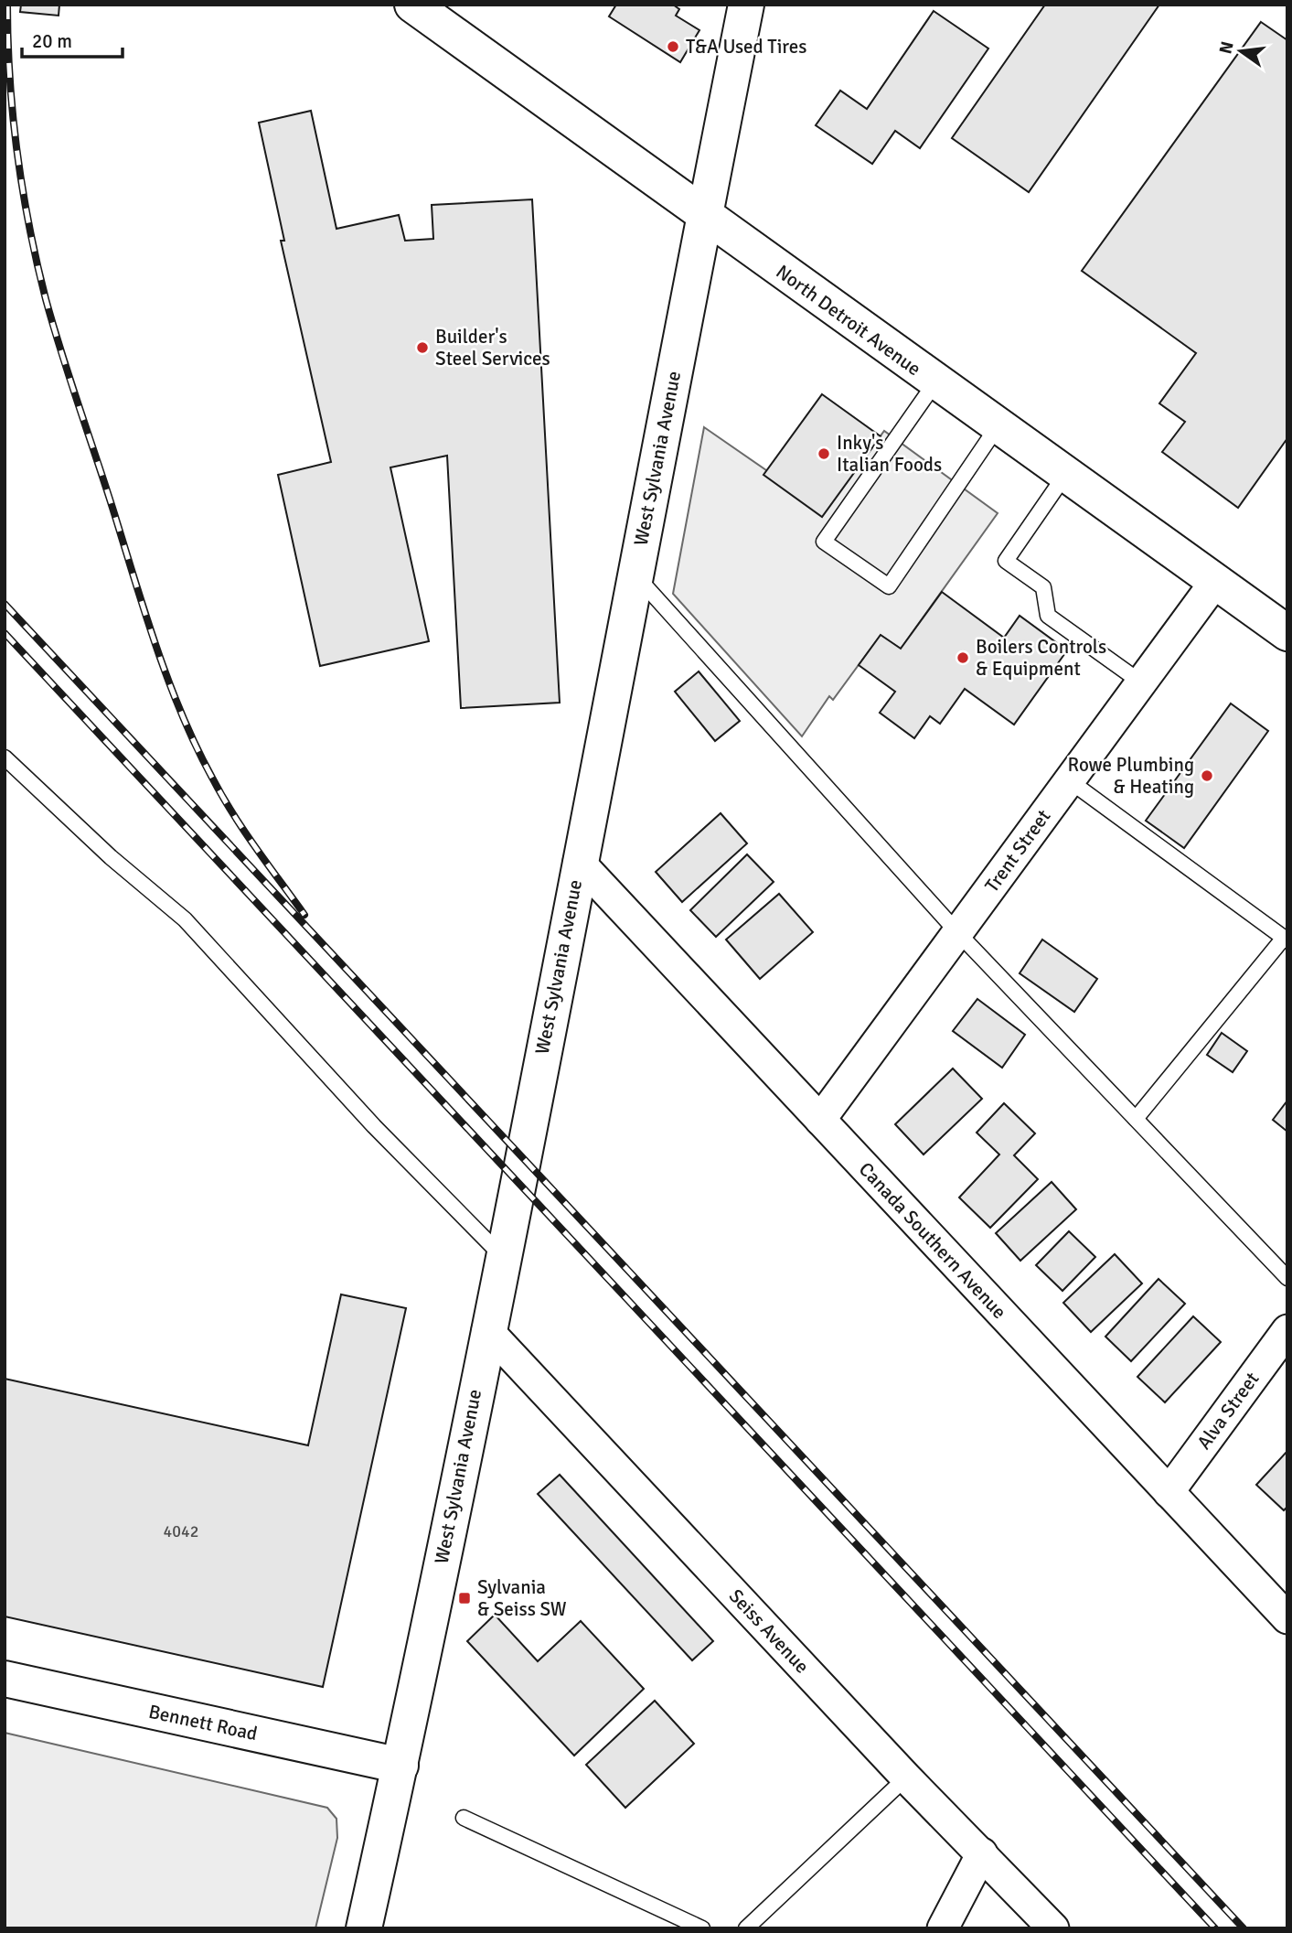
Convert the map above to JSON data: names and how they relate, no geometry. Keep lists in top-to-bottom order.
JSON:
{
  "streets": {
    "main road": ["North Detroit Avenue", "West Sylvania Avenue", "Bennett Road"],
    "street": [
      "Trent Street",
      "Canada Southern Avenue",
      "Alva Street",
      "Seiss Avenue"
    ]
  },
  "crossings": [
    ["North Detroit Avenue", "West Sylvania Avenue"],
    ["North Detroit Avenue", "Trent Street"],
    ["West Sylvania Avenue", "Canada Southern Avenue"],
    ["West Sylvania Avenue", "Seiss Avenue"],
    ["West Sylvania Avenue", "Bennett Road"],
    ["Trent Street", "Canada Southern Avenue"],
    ["Canada Southern Avenue", "Alva Street"]
  ],
  "places": {
    "other": [
      "T&A Used Tires",
      "Builder's Steel Services",
      "Inky's Italian Foods",
      "Boilers Controls & Equipment",
      "Rowe Plumbing & Heating"
    ],
    "transit": ["Sylvania & Seiss SW"]
  },
  "house_numbers": ["4042"],
  "scale_bar": "20 m",
  "north": "left"
}
